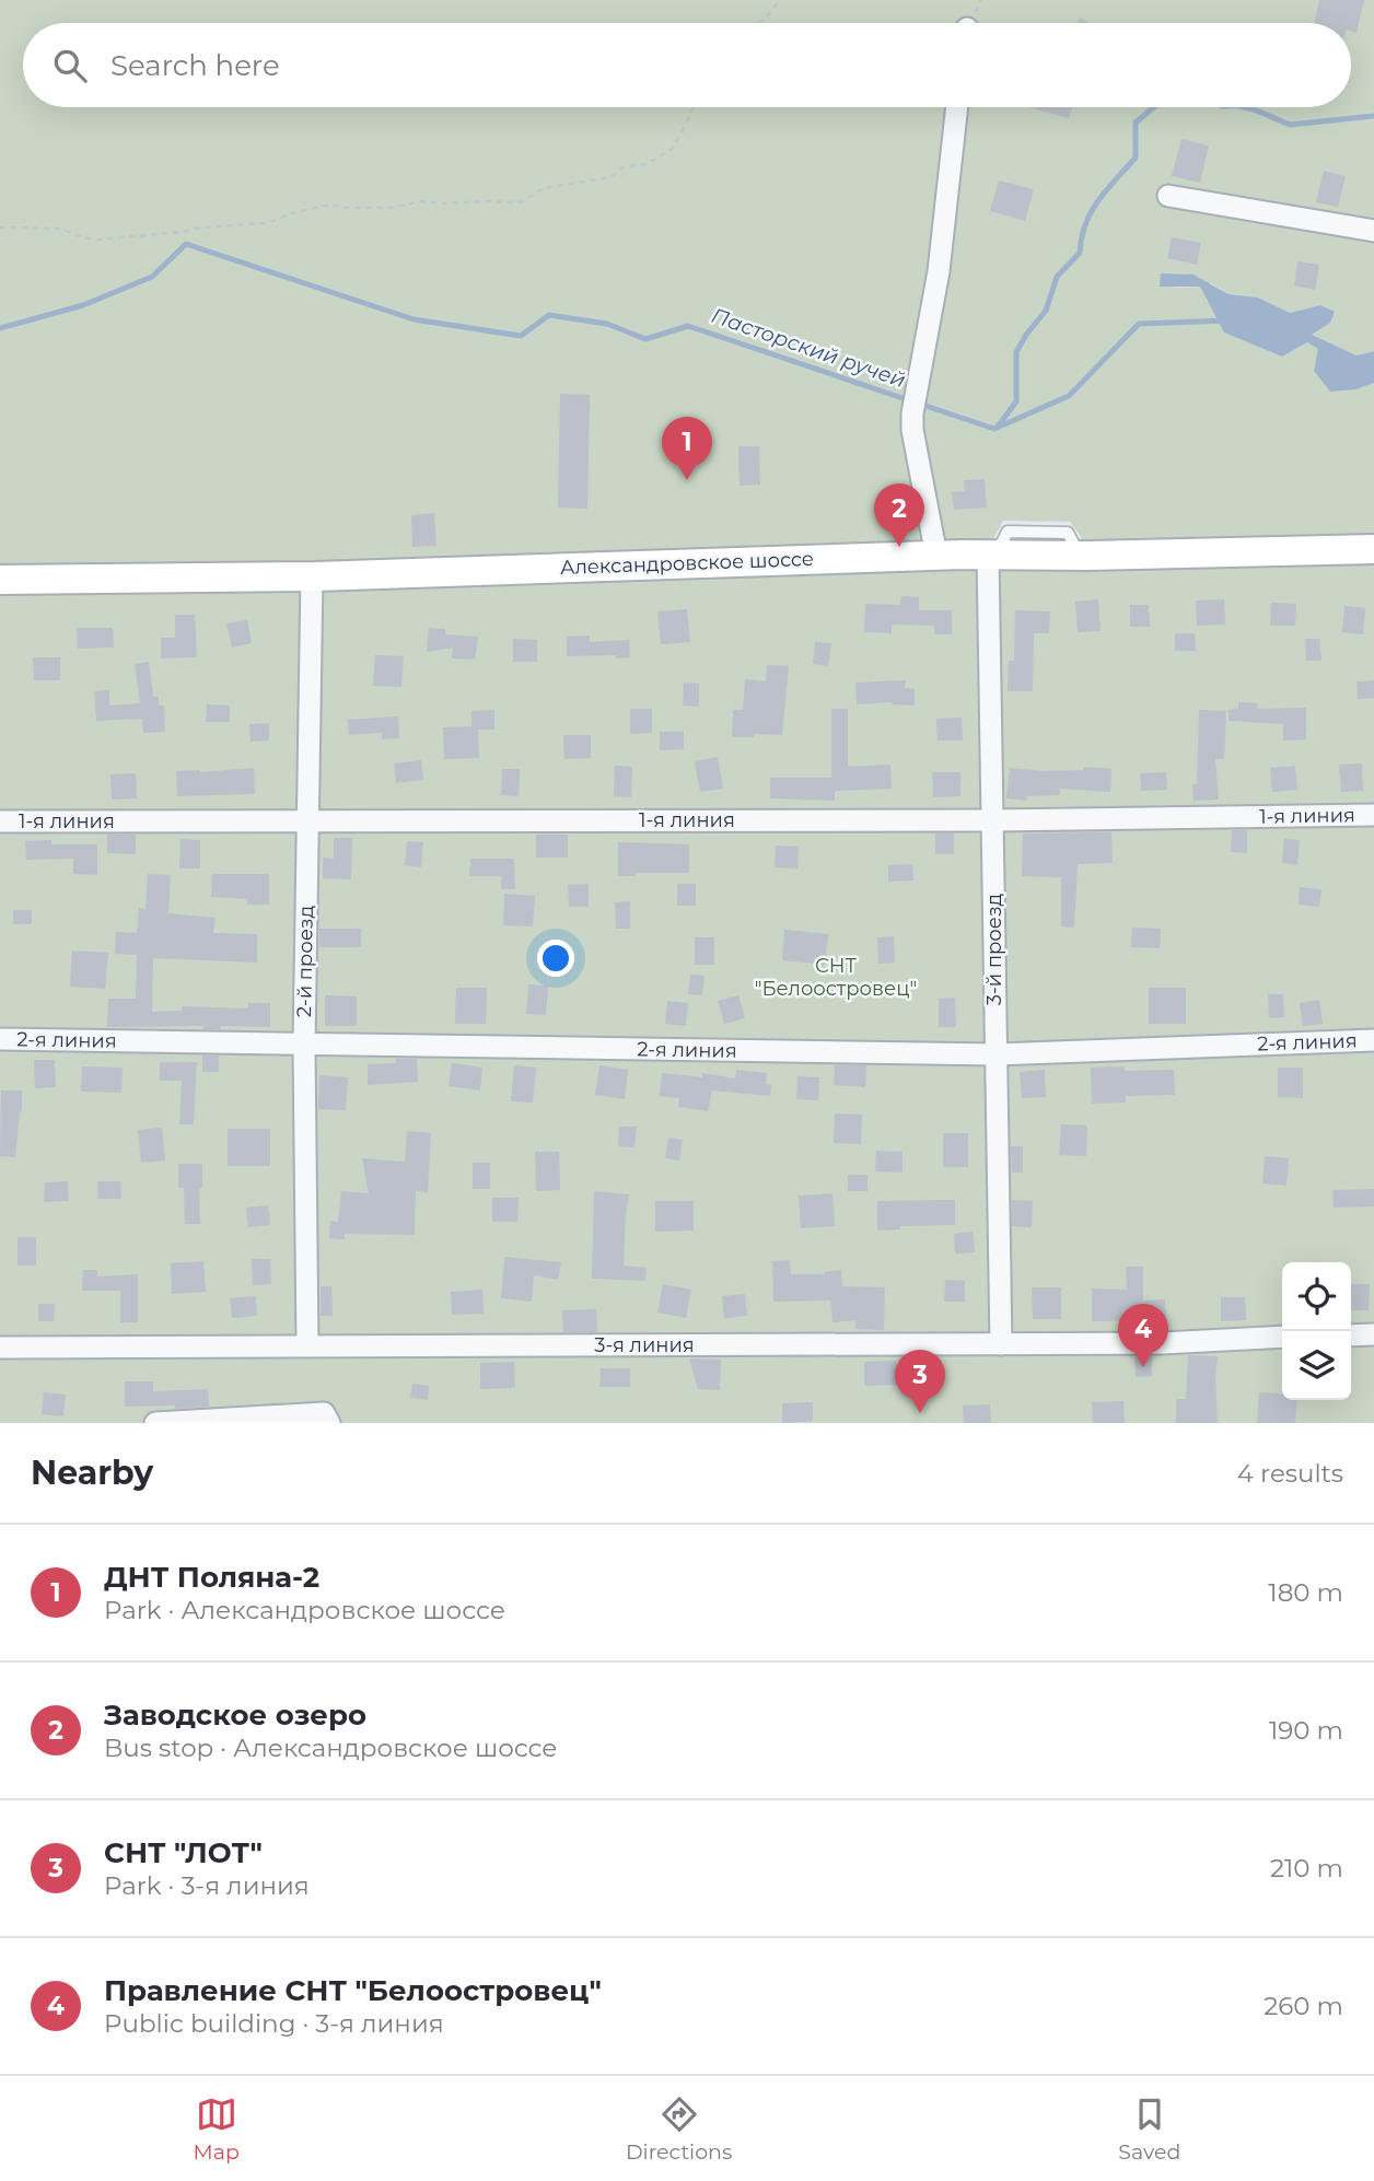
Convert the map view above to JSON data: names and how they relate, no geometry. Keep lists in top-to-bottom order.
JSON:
{
  "streets": {
    "street": [
      "Александровское шоссе",
      "1-я линия",
      "3-й проезд",
      "2-й проезд",
      "2-я линия",
      "3-я линия"
    ]
  },
  "crossings": [
    ["Александровское шоссе", "3-й проезд"],
    ["Александровское шоссе", "2-й проезд"],
    ["1-я линия", "3-й проезд"],
    ["1-я линия", "2-й проезд"],
    ["3-й проезд", "2-я линия"],
    ["3-й проезд", "3-я линия"],
    ["2-й проезд", "2-я линия"],
    ["2-й проезд", "3-я линия"]
  ],
  "water": ["Пасторский ручей"],
  "parks": ["СНТ \"Белоостровец\""],
  "page": {
    "search": "Search here",
    "pins": [
      "1",
      "2",
      "4",
      "3"
    ],
    "heading": ["Nearby", "4 results"],
    "list": [
      {
        "mark": "1",
        "name": "ДНТ Поляна-2",
        "note": "Park · Александровское шоссе",
        "value": "180 m"
      },
      {
        "mark": "2",
        "name": "Заводское озеро",
        "note": "Bus stop · Александровское шоссе",
        "value": "190 m"
      },
      {
        "mark": "3",
        "name": "СНТ \"ЛОТ\"",
        "note": "Park · 3-я линия",
        "value": "210 m"
      },
      {
        "mark": "4",
        "name": "Правление СНТ \"Белоостровец\"",
        "note": "Public building · 3-я линия",
        "value": "260 m"
      }
    ],
    "nav": ["Map", "Directions", "Saved"]
  }
}
